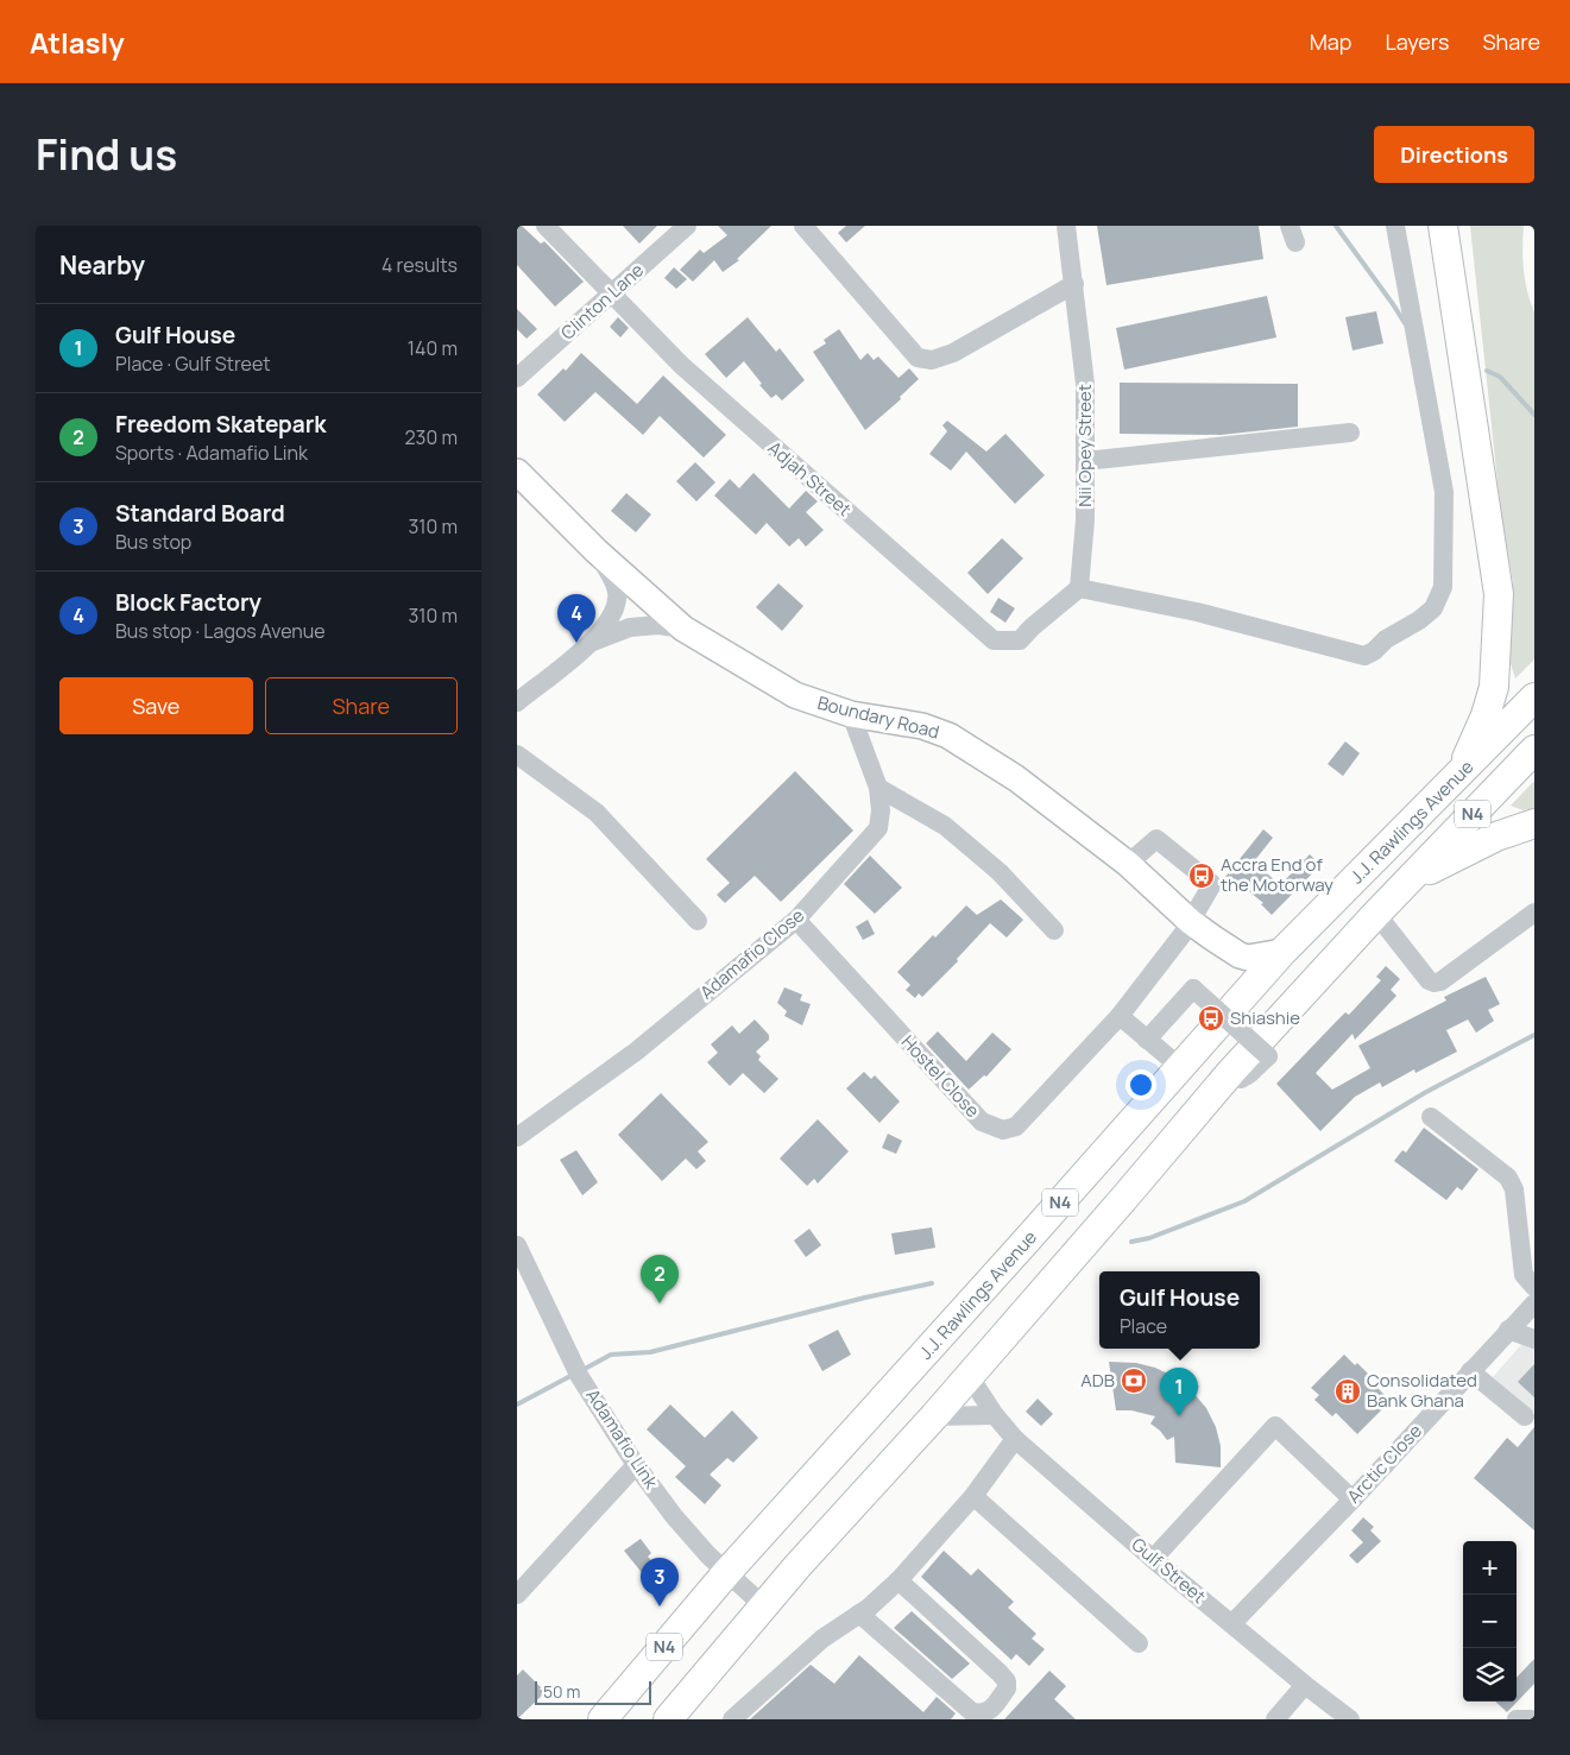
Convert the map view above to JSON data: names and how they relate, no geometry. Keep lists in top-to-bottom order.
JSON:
{
  "streets": {
    "highway": ["N4", "J.J. Rawlings Avenue"],
    "main road": ["Boundary Road"],
    "street": [
      "Clinton Lane",
      "Nii Opey Street",
      "Adjah Street",
      "Adamafio Close",
      "Hostel Close",
      "Adamafio Link",
      "Arctic Close",
      "Gulf Street"
    ]
  },
  "crossings": [
    ["Clinton Lane", "Adjah Street"],
    ["Nii Opey Street", "Adjah Street"],
    ["Boundary Road", "J.J. Rawlings Avenue"],
    ["Boundary Road", "Adamafio Close"],
    ["Boundary Road", "Hostel Close"],
    ["J.J. Rawlings Avenue", "Adamafio Link"],
    ["J.J. Rawlings Avenue", "Gulf Street"],
    ["Adamafio Close", "Hostel Close"],
    ["Arctic Close", "Gulf Street"]
  ],
  "places": {
    "bus stop": ["Accra End of the Motorway", "Shiashie"],
    "bank": ["ADB"],
    "building": ["Consolidated Bank Ghana"]
  },
  "scale_bar": "50 m",
  "page": {
    "header": "Atlasly",
    "nav": ["Map", "Layers", "Share"],
    "title": "Find us",
    "buttons": [
      "Directions",
      ["Save", "Share"]
    ],
    "heading": ["Nearby", "4 results"],
    "list": [
      {
        "mark": "1",
        "name": "Gulf House",
        "note": "Place · Gulf Street",
        "value": "140 m"
      },
      {
        "mark": "2",
        "name": "Freedom Skatepark",
        "note": "Sports · Adamafio Link",
        "value": "230 m"
      },
      {
        "mark": "3",
        "name": "Standard Board",
        "note": "Bus stop",
        "value": "310 m"
      },
      {
        "mark": "4",
        "name": "Block Factory",
        "note": "Bus stop · Lagos Avenue",
        "value": "310 m"
      }
    ],
    "pins": [
      "4",
      "2",
      "1",
      "3"
    ],
    "popup": ["Gulf House", "Place"],
    "map_buttons": ["+", "−"],
    "scale": "50 m"
  }
}
